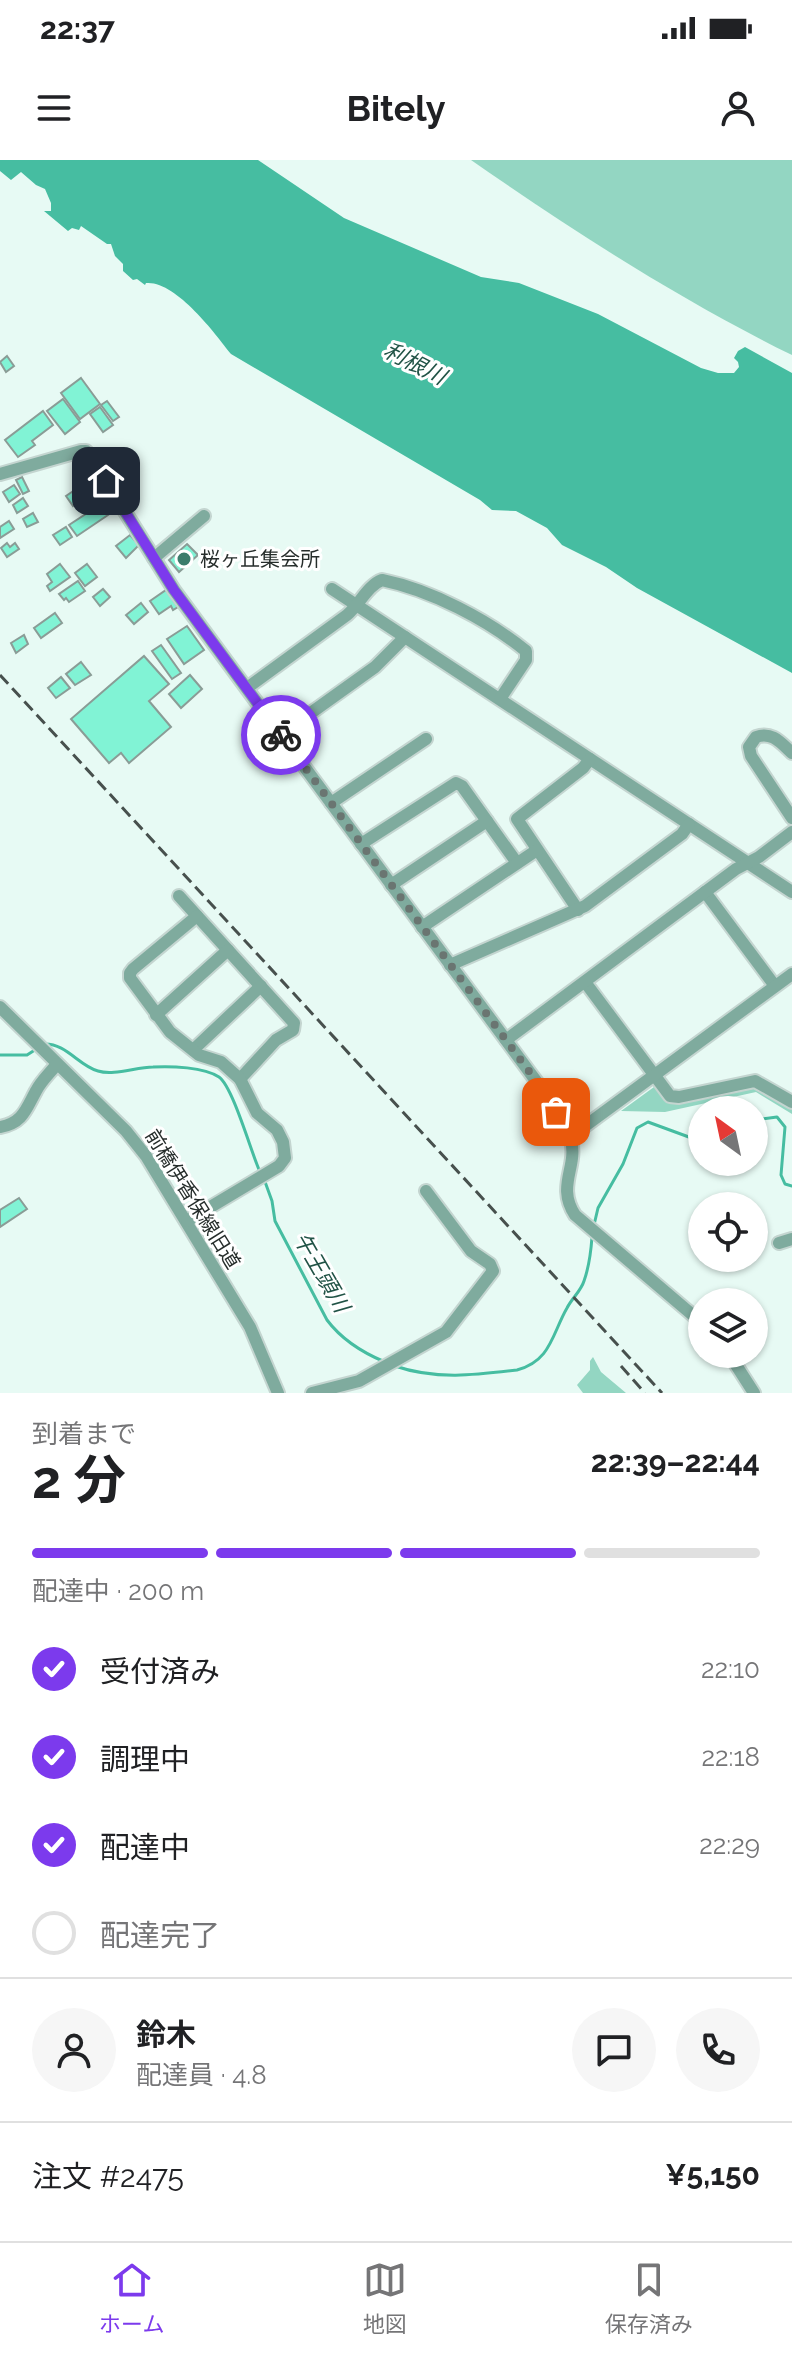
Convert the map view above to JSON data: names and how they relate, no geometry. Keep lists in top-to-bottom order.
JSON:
{
  "streets": {
    "street": ["前橋伊香保線旧道"]
  },
  "water": ["利根川", "午王頭川"],
  "places": ["桜ヶ丘集会所"],
  "north": "top left",
  "page": {
    "status": "22:37",
    "header": "Bitely",
    "heading": ["2 分", "到着まで", "22:39–22:44"],
    "panel": [
      "鈴木",
      "配達員 · 4.8",
      "注文 #2475",
      "¥5,150"
    ],
    "bar": "配達中 · 200 m",
    "list": [
      ["受付済み", "22:10"],
      ["調理中", "22:18"],
      ["配達中", "22:29"],
      "配達完了"
    ],
    "tabs": ["ホーム", "地図", "保存済み"]
  }
}
